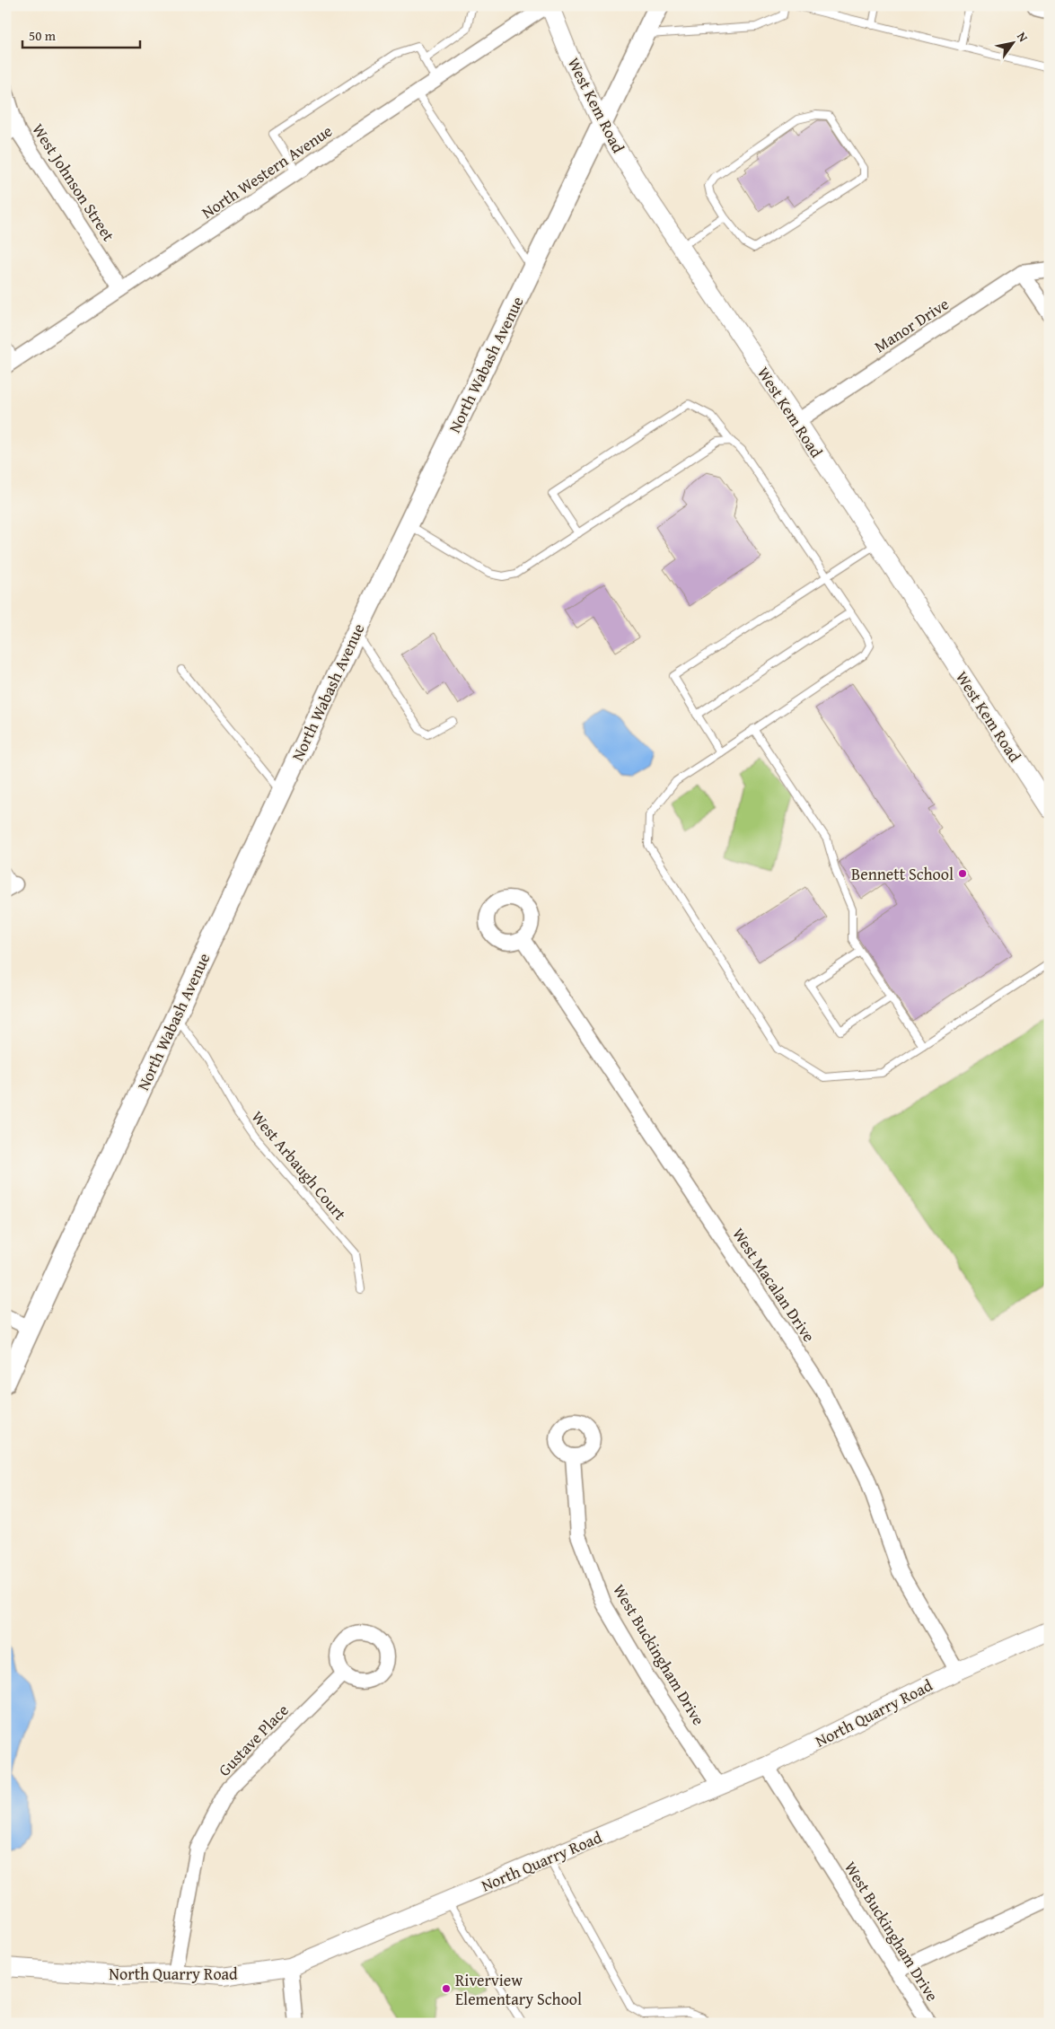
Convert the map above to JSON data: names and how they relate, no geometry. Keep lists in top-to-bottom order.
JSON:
{
  "streets": {
    "main road": ["North Wabash Avenue"],
    "street": [
      "West Kem Road",
      "North Western Avenue",
      "West Johnson Street",
      "Manor Drive",
      "West Macalan Drive",
      "West Buckingham Drive",
      "North Quarry Road",
      "Gustave Place"
    ],
    "lane": ["West Arbaugh Court"]
  },
  "crossings": [
    ["West Kem Road", "North Western Avenue"],
    ["West Kem Road", "Manor Drive"],
    ["West Kem Road", "North Wabash Avenue"],
    ["North Western Avenue", "West Johnson Street"],
    ["North Wabash Avenue", "West Arbaugh Court"],
    ["West Macalan Drive", "North Quarry Road"],
    ["West Buckingham Drive", "North Quarry Road"],
    ["North Quarry Road", "Gustave Place"]
  ],
  "places": ["Bennett School", "Riverview Elementary School"],
  "scale_bar": "50 m",
  "north": "top right"
}
